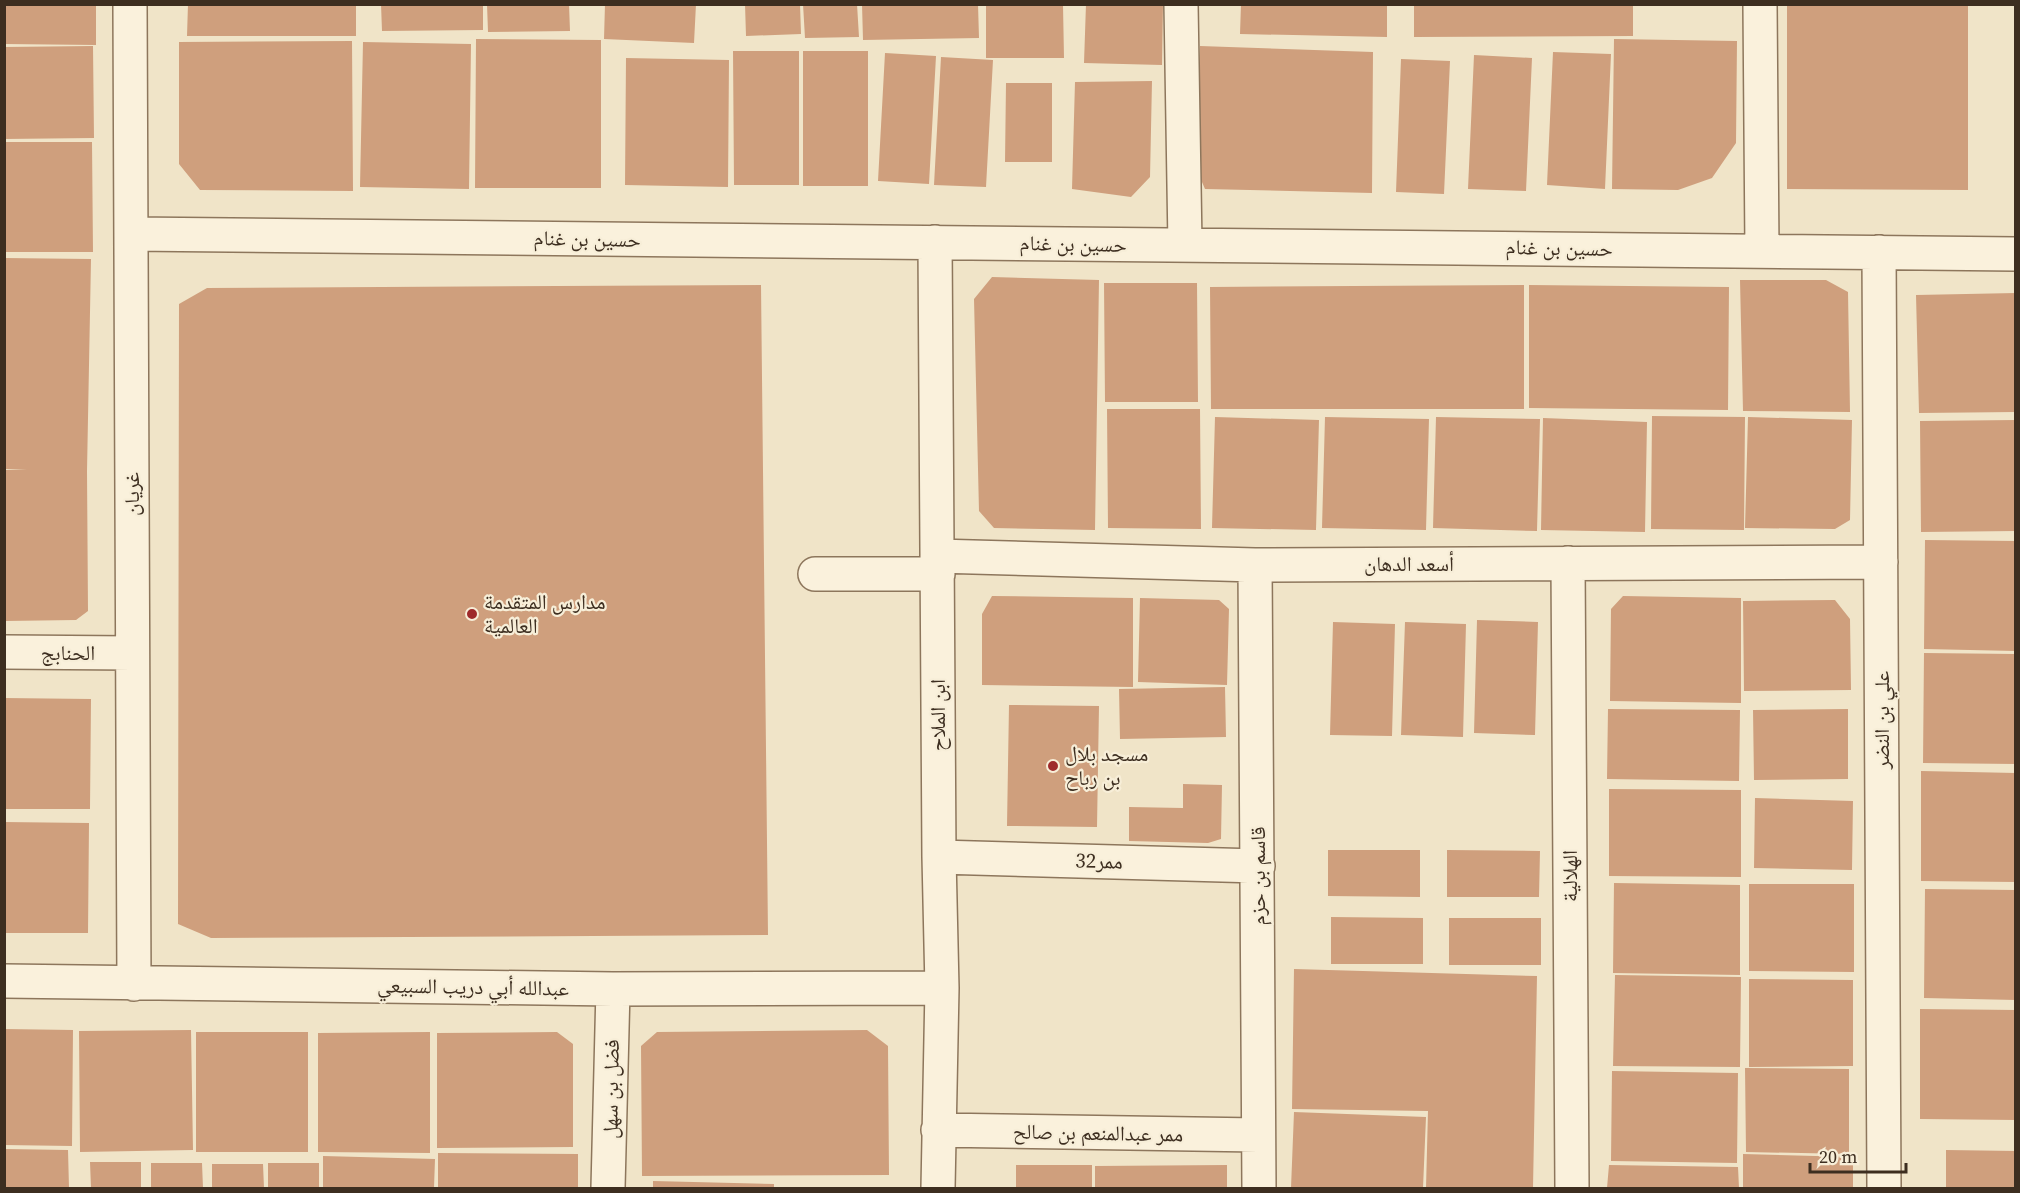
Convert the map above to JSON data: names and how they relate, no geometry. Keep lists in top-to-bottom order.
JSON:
{
  "streets": {
    "street": [
      "حسين بن غنام",
      "غريان",
      "أسعد الدهان",
      "الحنابج",
      "ابن الملاح",
      "علي بن النضر",
      "ممر32",
      "قاسم بن حزم",
      "الهلالية",
      "عبدالله أبي دريب السبيعي",
      "فضل بن سهل",
      "ممر عبدالمنعم بن صالح"
    ]
  },
  "crossings": [
    ["حسين بن غنام", "غريان"],
    ["حسين بن غنام", "ابن الملاح"],
    ["حسين بن غنام", "علي بن النضر"],
    ["غريان", "الحنابج"],
    ["غريان", "عبدالله أبي دريب السبيعي"],
    ["أسعد الدهان", "ابن الملاح"],
    ["أسعد الدهان", "علي بن النضر"],
    ["أسعد الدهان", "قاسم بن حزم"],
    ["أسعد الدهان", "الهلالية"],
    ["ابن الملاح", "ممر32"],
    ["ابن الملاح", "عبدالله أبي دريب السبيعي"],
    ["ابن الملاح", "ممر عبدالمنعم بن صالح"],
    ["ممر32", "قاسم بن حزم"],
    ["قاسم بن حزم", "ممر عبدالمنعم بن صالح"],
    ["عبدالله أبي دريب السبيعي", "فضل بن سهل"]
  ],
  "places": ["مدارس المتقدمة العالمية", "مسجد بلال بن رباح"],
  "scale_bar": "20 m"
}
